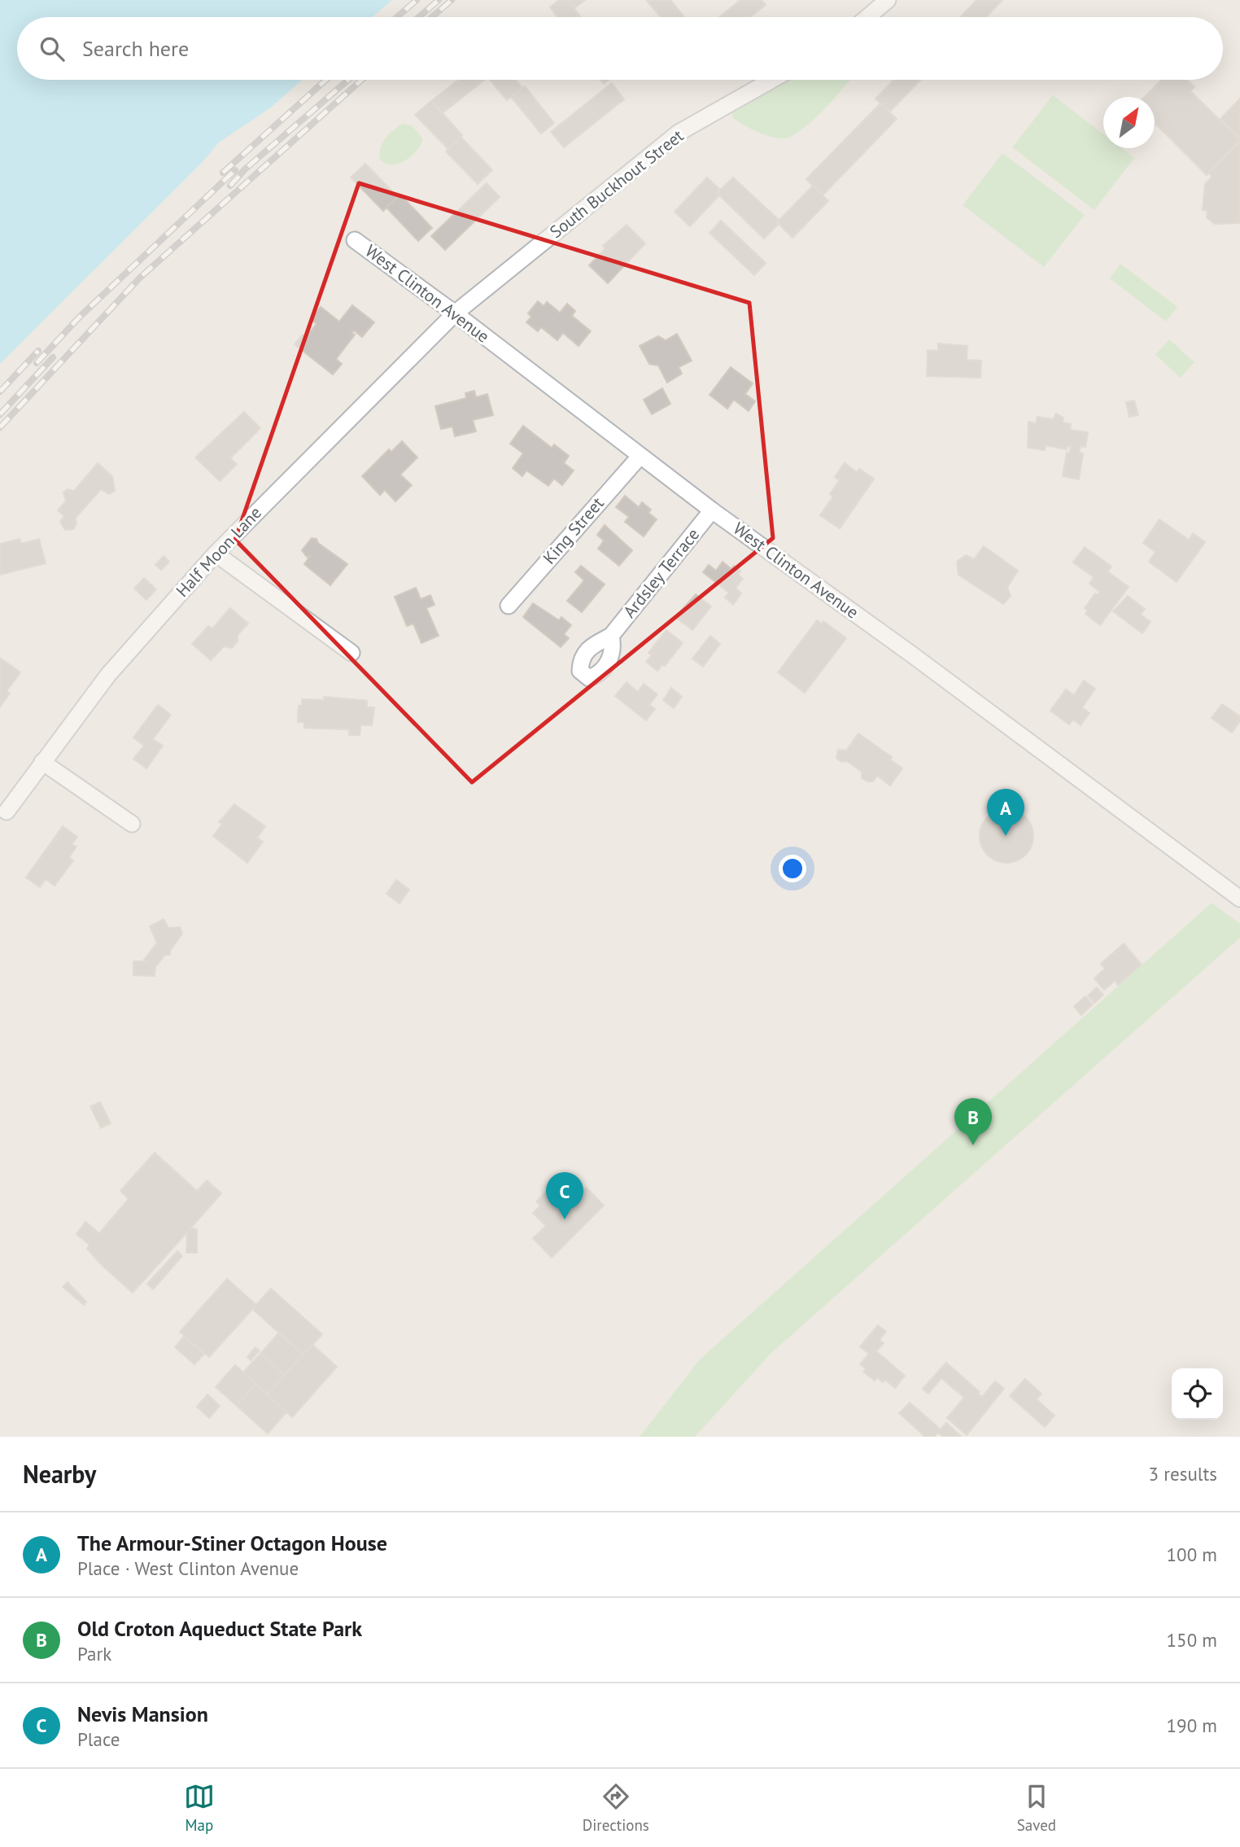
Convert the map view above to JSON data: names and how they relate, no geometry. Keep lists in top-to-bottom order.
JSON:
{
  "streets": {
    "street": [
      "South Buckhout Street",
      "West Clinton Avenue",
      "King Street",
      "Half Moon Lane",
      "Ardsley Terrace"
    ]
  },
  "crossings": [
    ["South Buckhout Street", "West Clinton Avenue"],
    ["South Buckhout Street", "Half Moon Lane"],
    ["West Clinton Avenue", "King Street"],
    ["West Clinton Avenue", "Half Moon Lane"],
    ["West Clinton Avenue", "Ardsley Terrace"]
  ],
  "north": "top right",
  "page": {
    "search": "Search here",
    "pins": ["A", "B", "C"],
    "heading": ["Nearby", "3 results"],
    "list": [
      {
        "mark": "A",
        "name": "The Armour-Stiner Octagon House",
        "note": "Place · West Clinton Avenue",
        "value": "100 m"
      },
      {
        "mark": "B",
        "name": "Old Croton Aqueduct State Park",
        "note": "Park",
        "value": "150 m"
      },
      {
        "mark": "C",
        "name": "Nevis Mansion",
        "note": "Place",
        "value": "190 m"
      }
    ],
    "nav": ["Map", "Directions", "Saved"]
  }
}
